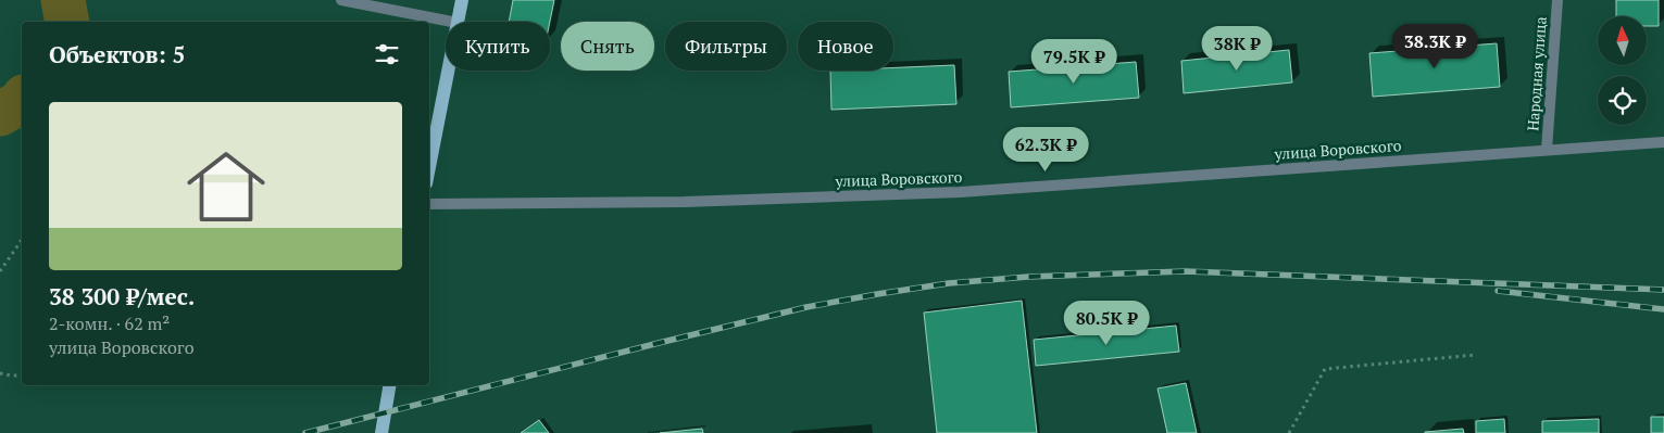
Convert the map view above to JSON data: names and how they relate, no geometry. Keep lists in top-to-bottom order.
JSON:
{
  "streets": {
    "street": ["Народная улица", "улица Воровского"]
  },
  "crossings": [
    ["Народная улица", "улица Воровского"]
  ],
  "north": "top",
  "page": {
    "chip": [
      "Купить",
      "Снять",
      "Фильтры",
      "Новое"
    ],
    "heading": "Объектов: 5",
    "price": [
      "38.3K ₽",
      "38K ₽",
      "79.5K ₽",
      "62.3K ₽",
      "80.5K ₽"
    ],
    "list": [
      {
        "name": "38 300 ₽/мес.",
        "note": "2-комн. · 62 m² · улица Воровского"
      }
    ]
  }
}
